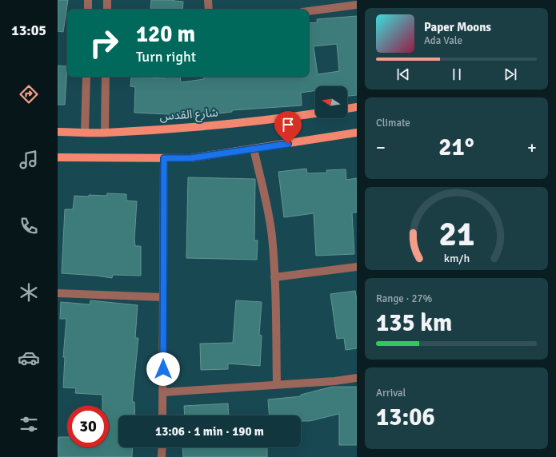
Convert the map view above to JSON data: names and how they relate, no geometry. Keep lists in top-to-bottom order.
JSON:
{
  "streets": {
    "main road": ["شارع القدس"]
  },
  "north": "left",
  "page": {
    "tabs": "13:05",
    "turn": ["120 m", "Turn right"],
    "song": ["Paper Moons", "Ada Vale"],
    "tile": [
      "Climate",
      ["Range · 27%", "135 km"],
      ["Arrival", "13:06"]
    ],
    "heat": ["−", "21°", "+"],
    "limit": "30",
    "trip": "13:06 · 1 min · 190 m",
    "gauge": ["21", "km/h"]
  }
}
